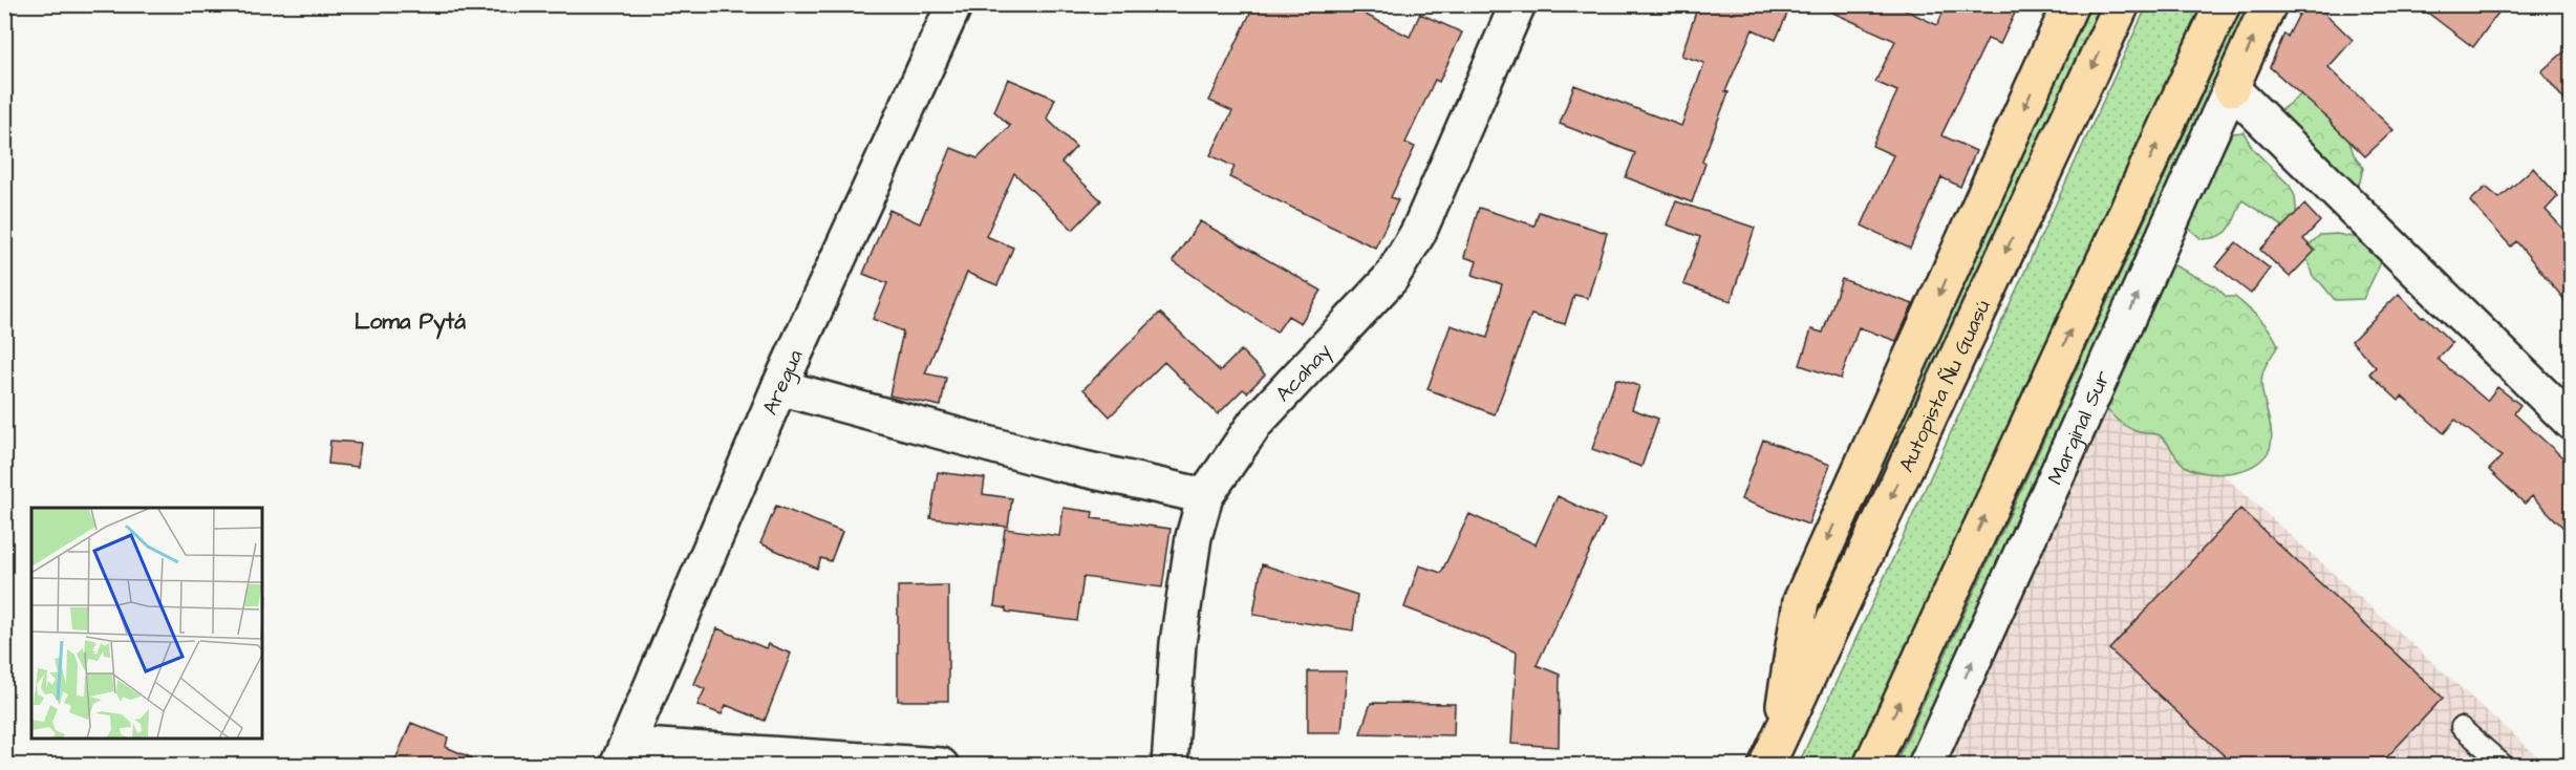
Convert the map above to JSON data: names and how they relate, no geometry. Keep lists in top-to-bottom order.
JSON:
{
  "streets": {
    "highway": ["Autopista Ñu Guasú"],
    "street": ["Acahay", "Aregua", "Marginal Sur"]
  },
  "one_way": ["Marginal Sur"],
  "districts": ["Loma Pytá"]
}
